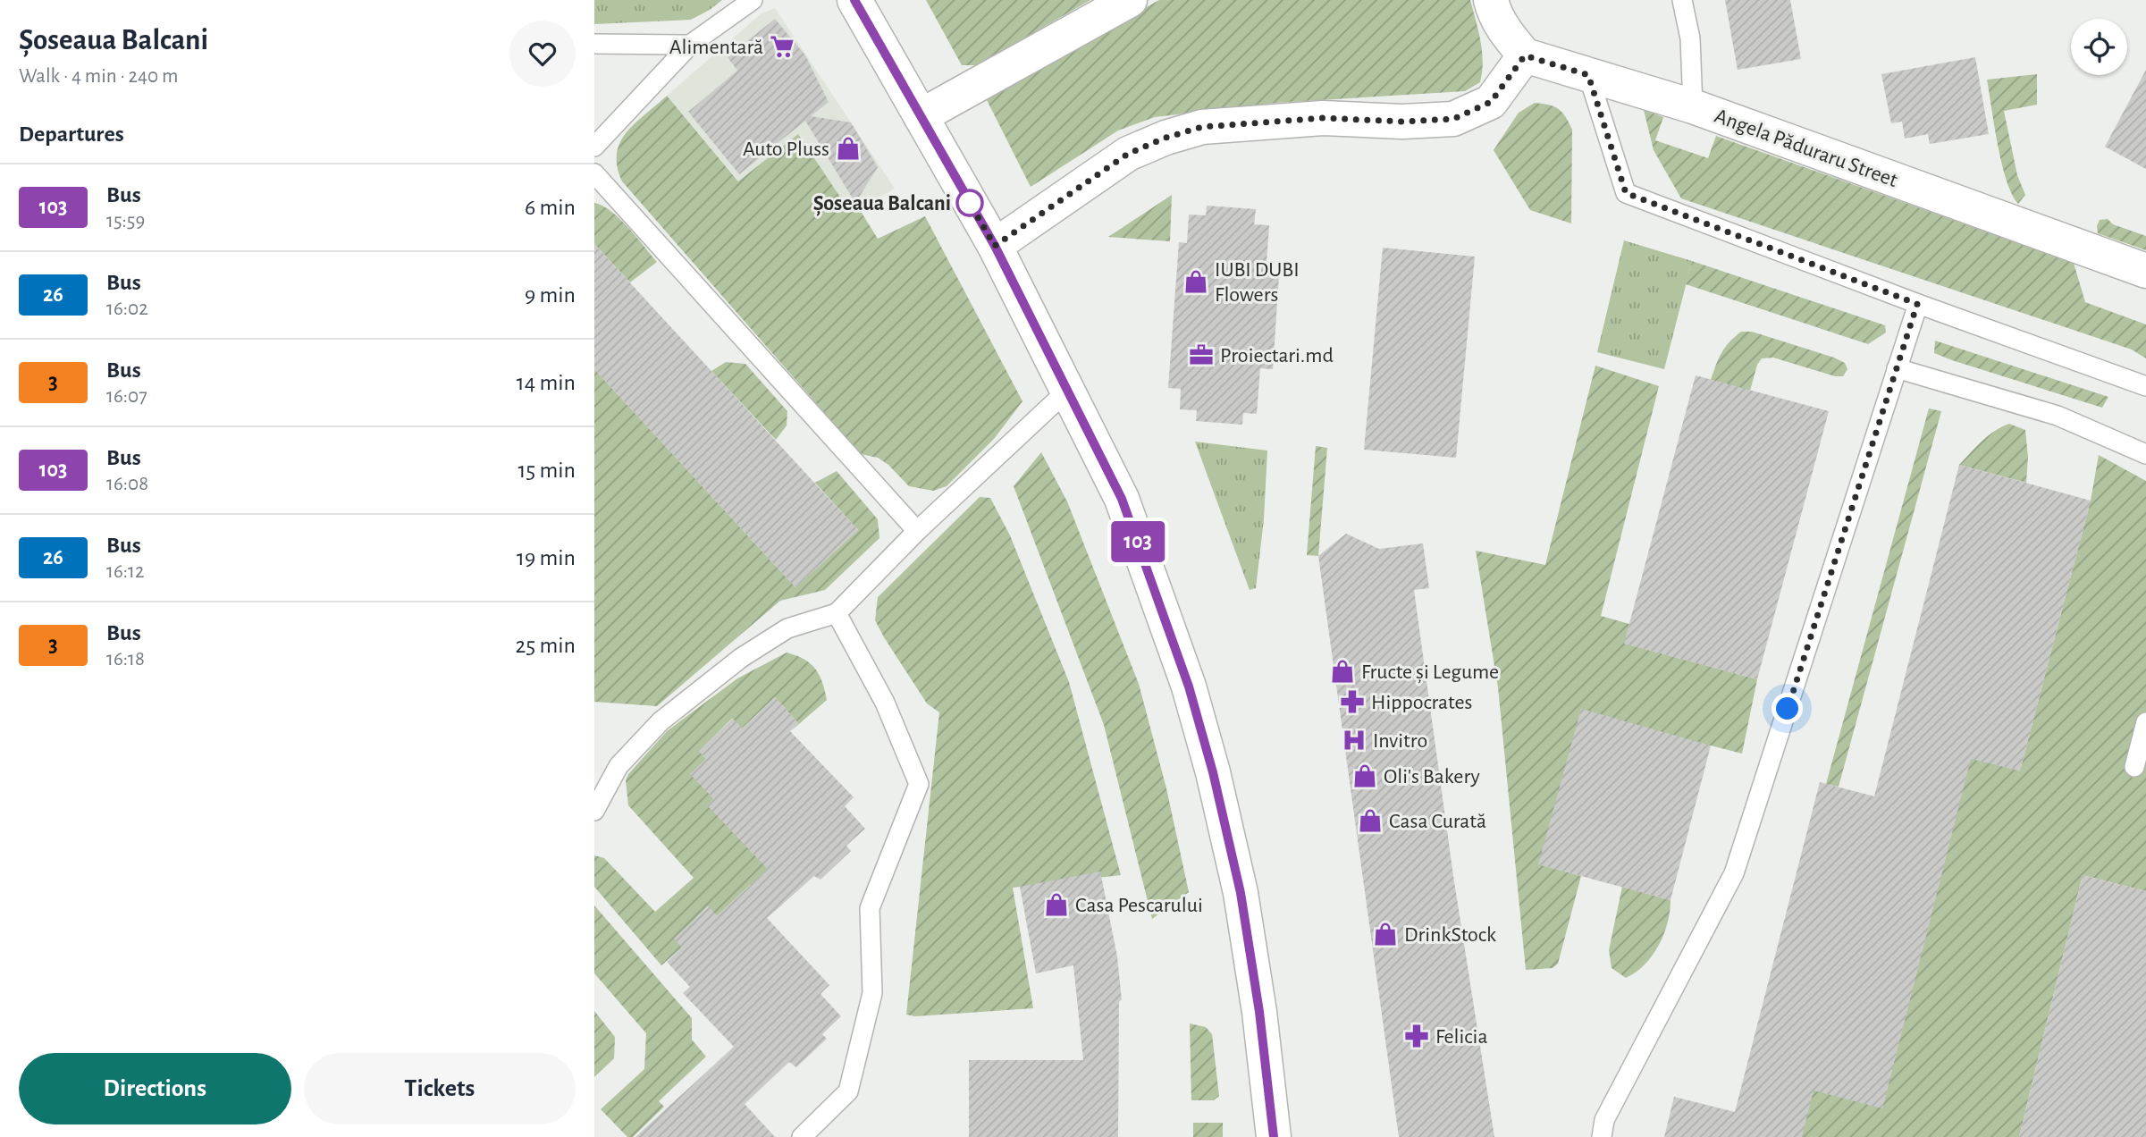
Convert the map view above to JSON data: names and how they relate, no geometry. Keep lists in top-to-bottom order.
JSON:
{
  "streets": {
    "street": ["Angela Păduraru Street"]
  },
  "places": {
    "supermarket": ["Alimentară"],
    "shop": [
      "Auto Pluss",
      "IUBI DUBI Flowers",
      "Fructe și Legume",
      "Oli's Bakery",
      "Casa Curată",
      "Casa Pescarului",
      "DrinkStock"
    ],
    "other": ["Șoseaua Balcani"],
    "office": ["Proiectari.md"],
    "pharmacy": ["Hippocrates", "Felicia"],
    "hospital": ["Invitro"]
  },
  "lines": ["bus line 103"],
  "page": {
    "heading": [
      ["Șoseaua Balcani", "Walk · 4 min · 240 m"],
      "Departures"
    ],
    "on_map": "103",
    "list": [
      {
        "mark": "103",
        "name": "Bus",
        "note": "15:59",
        "value": "6 min"
      },
      {
        "mark": "26",
        "name": "Bus",
        "note": "16:02",
        "value": "9 min"
      },
      {
        "mark": "3",
        "name": "Bus",
        "note": "16:07",
        "value": "14 min"
      },
      {
        "mark": "103",
        "name": "Bus",
        "note": "16:08",
        "value": "15 min"
      },
      {
        "mark": "26",
        "name": "Bus",
        "note": "16:12",
        "value": "19 min"
      },
      {
        "mark": "3",
        "name": "Bus",
        "note": "16:18",
        "value": "25 min"
      }
    ],
    "buttons": ["Directions", "Tickets"]
  }
}
